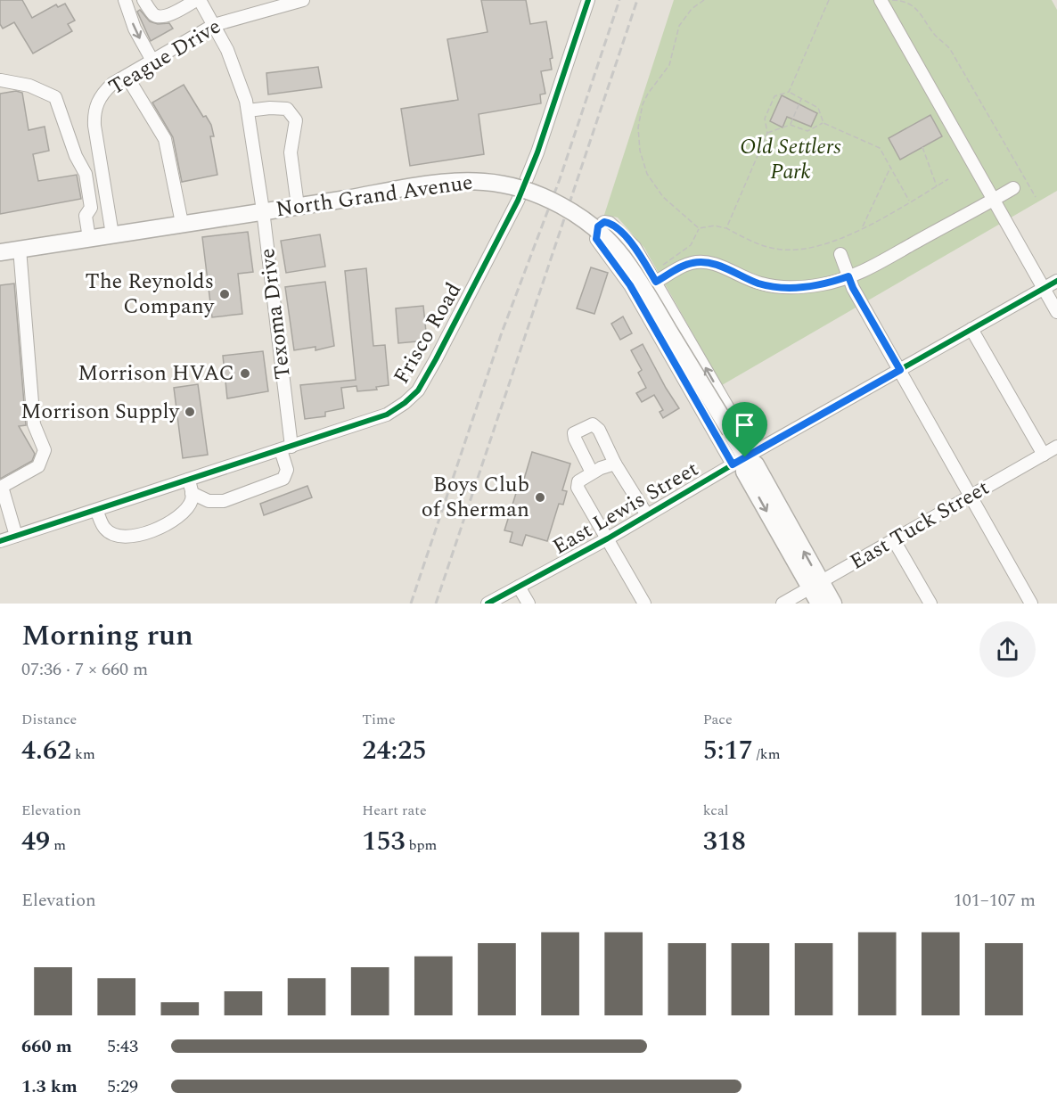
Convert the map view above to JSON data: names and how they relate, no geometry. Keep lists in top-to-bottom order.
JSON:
{
  "streets": {
    "main road": ["North Grand Avenue"],
    "street": [
      "Teague Drive",
      "Texoma Drive",
      "Frisco Road",
      "East Lewis Street",
      "East Tuck Street"
    ]
  },
  "crossings": [
    ["Teague Drive", "North Grand Avenue"],
    ["Teague Drive", "Texoma Drive"],
    ["North Grand Avenue", "Texoma Drive"],
    ["North Grand Avenue", "East Lewis Street"],
    ["North Grand Avenue", "East Tuck Street"],
    ["Texoma Drive", "Frisco Road"]
  ],
  "parks": ["Old Settlers Park"],
  "places": [
    "The Reynolds Company",
    "Morrison HVAC",
    "Morrison Supply",
    "Boys Club of Sherman"
  ],
  "page": {
    "heading": ["Morning run", "07:36 · 7 × 660 m"],
    "stats": [
      ["Distance", "4.62 km"],
      ["Time", "24:25"],
      ["Pace", "5:17 /km"],
      ["Elevation", "49 m"],
      ["Heart rate", "153 bpm"],
      ["kcal", "318"]
    ],
    "chart": ["Elevation", "101–107 m"],
    "list": [
      {
        "name": "660 m",
        "note": "5:43"
      },
      {
        "name": "1.3 km",
        "note": "5:29"
      }
    ]
  }
}
